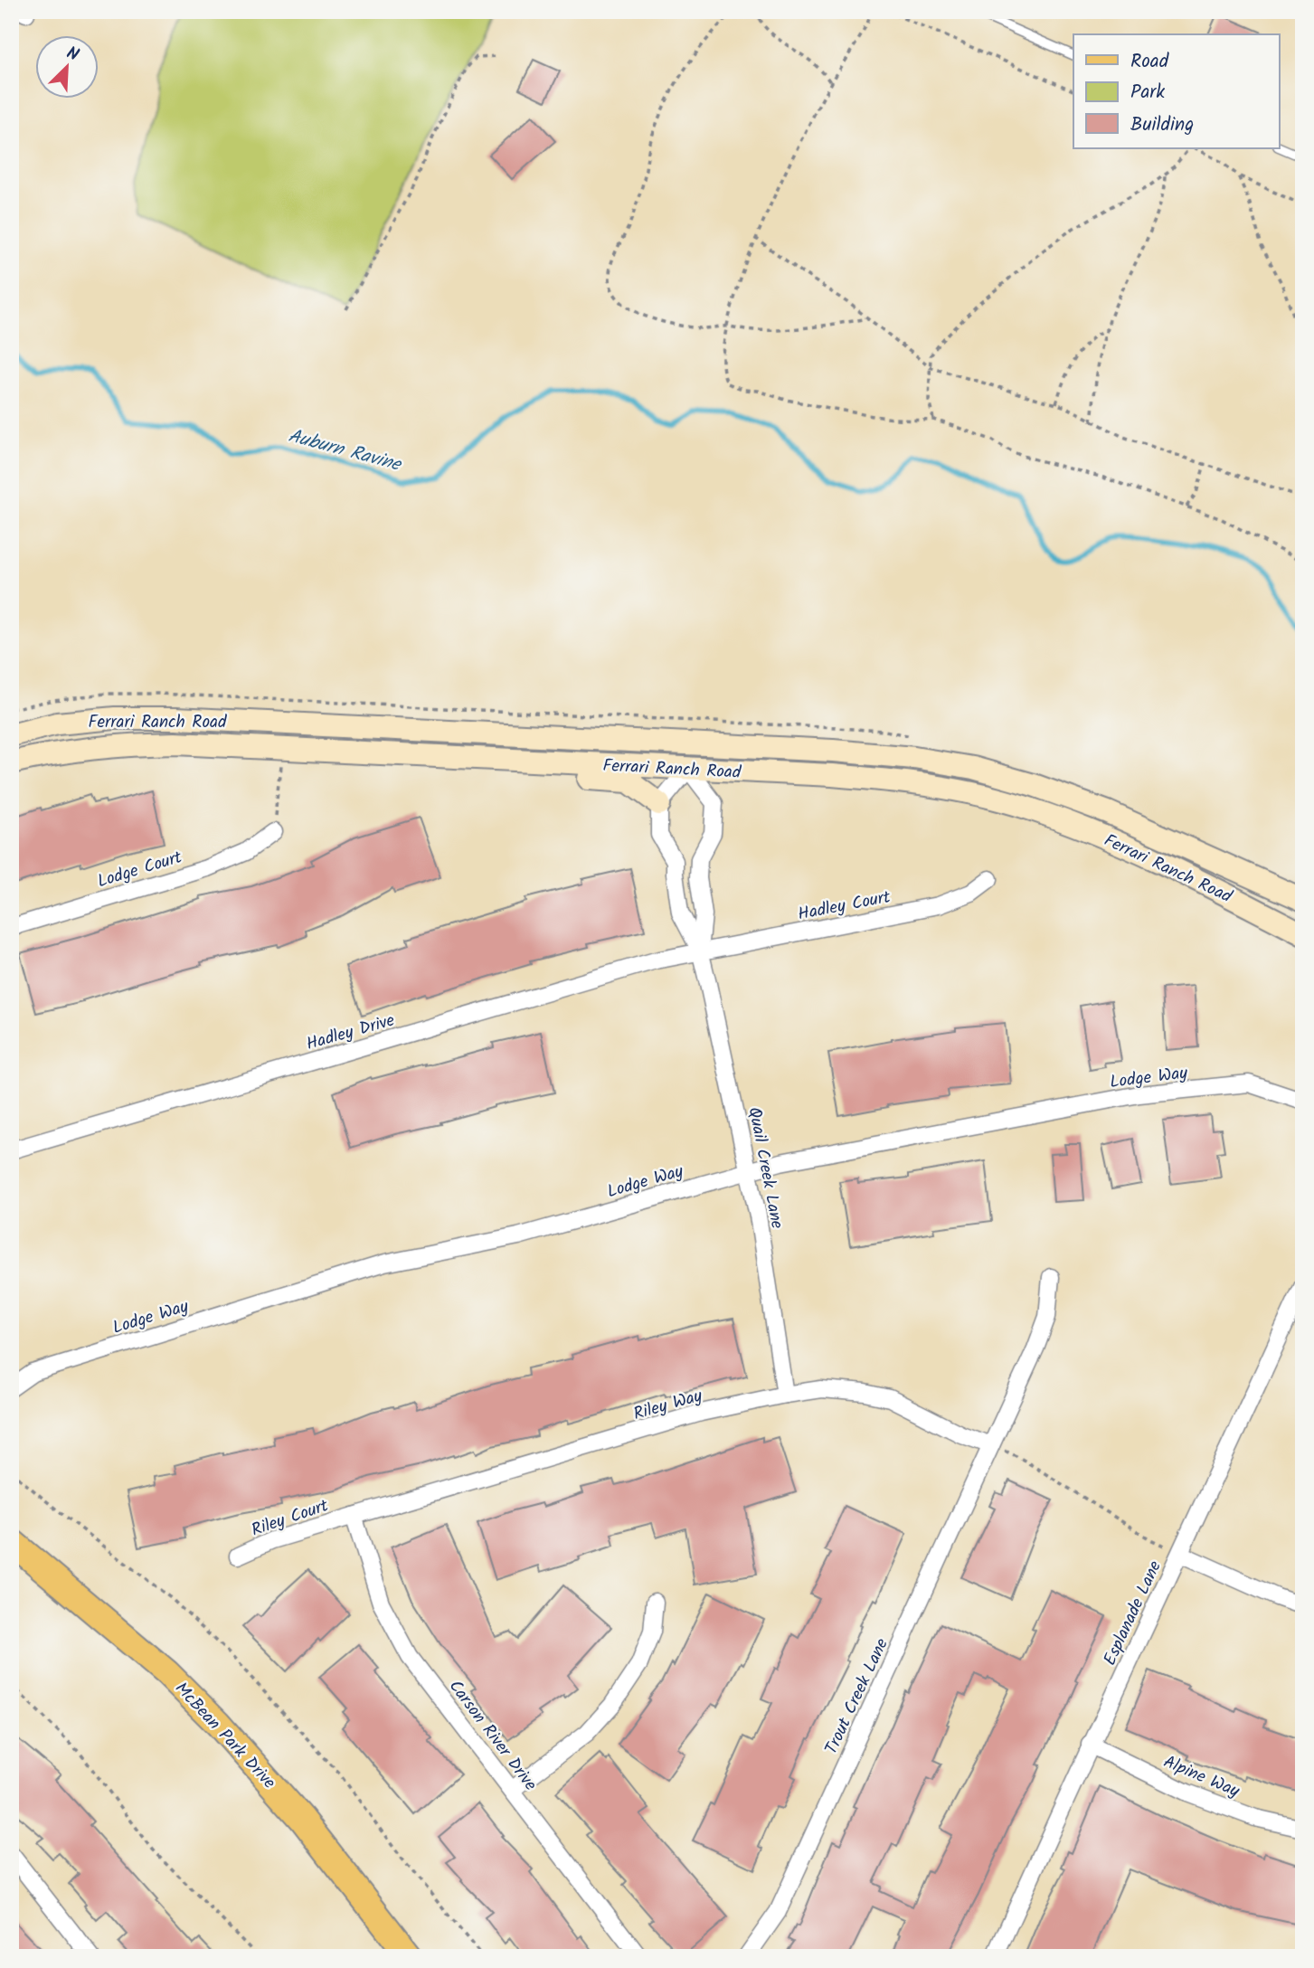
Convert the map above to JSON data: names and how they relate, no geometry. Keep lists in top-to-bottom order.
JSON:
{
  "streets": {
    "main road": ["Ferrari Ranch Road", "McBean Park Drive"],
    "street": [
      "Lodge Court",
      "Hadley Court",
      "Hadley Drive",
      "Lodge Way",
      "Quail Creek Lane",
      "Riley Way",
      "Riley Court",
      "Esplanade Lane",
      "Trout Creek Lane",
      "Carson River Drive",
      "Alpine Way"
    ]
  },
  "crossings": [
    ["Hadley Court", "Hadley Drive"],
    ["Hadley Court", "Quail Creek Lane"],
    ["Hadley Drive", "Quail Creek Lane"],
    ["Lodge Way", "Quail Creek Lane"],
    ["Quail Creek Lane", "Riley Way"],
    ["Riley Way", "Riley Court"],
    ["Riley Way", "Trout Creek Lane"],
    ["Riley Way", "Carson River Drive"],
    ["Riley Court", "Carson River Drive"],
    ["Esplanade Lane", "Alpine Way"]
  ],
  "water": ["Auburn Ravine"],
  "legend": ["Road", "Park", "Building"],
  "north": "top right"
}
